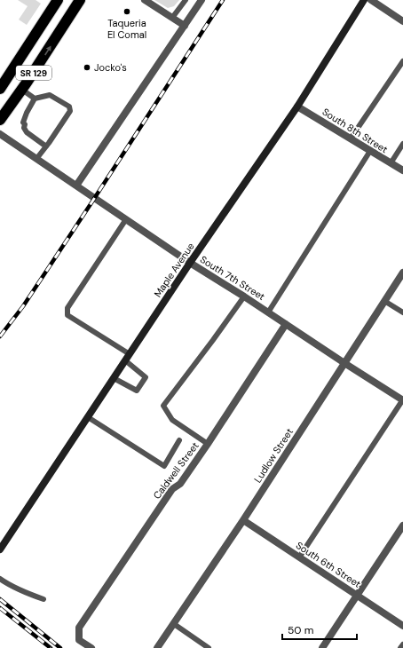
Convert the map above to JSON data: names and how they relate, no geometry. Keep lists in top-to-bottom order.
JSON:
{
  "streets": {
    "highway": ["SR 129"],
    "street": [
      "South 8th Street",
      "Maple Avenue",
      "South 7th Street",
      "Ludlow Street",
      "Caldwell Street",
      "South 6th Street"
    ]
  },
  "crossings": [
    ["South 8th Street", "Maple Avenue"],
    ["Maple Avenue", "South 7th Street"],
    ["South 7th Street", "Ludlow Street"],
    ["South 7th Street", "Caldwell Street"],
    ["Ludlow Street", "South 6th Street"]
  ],
  "places": ["Taqueria El Comal", "Jocko's"],
  "scale_bar": "50 m"
}
